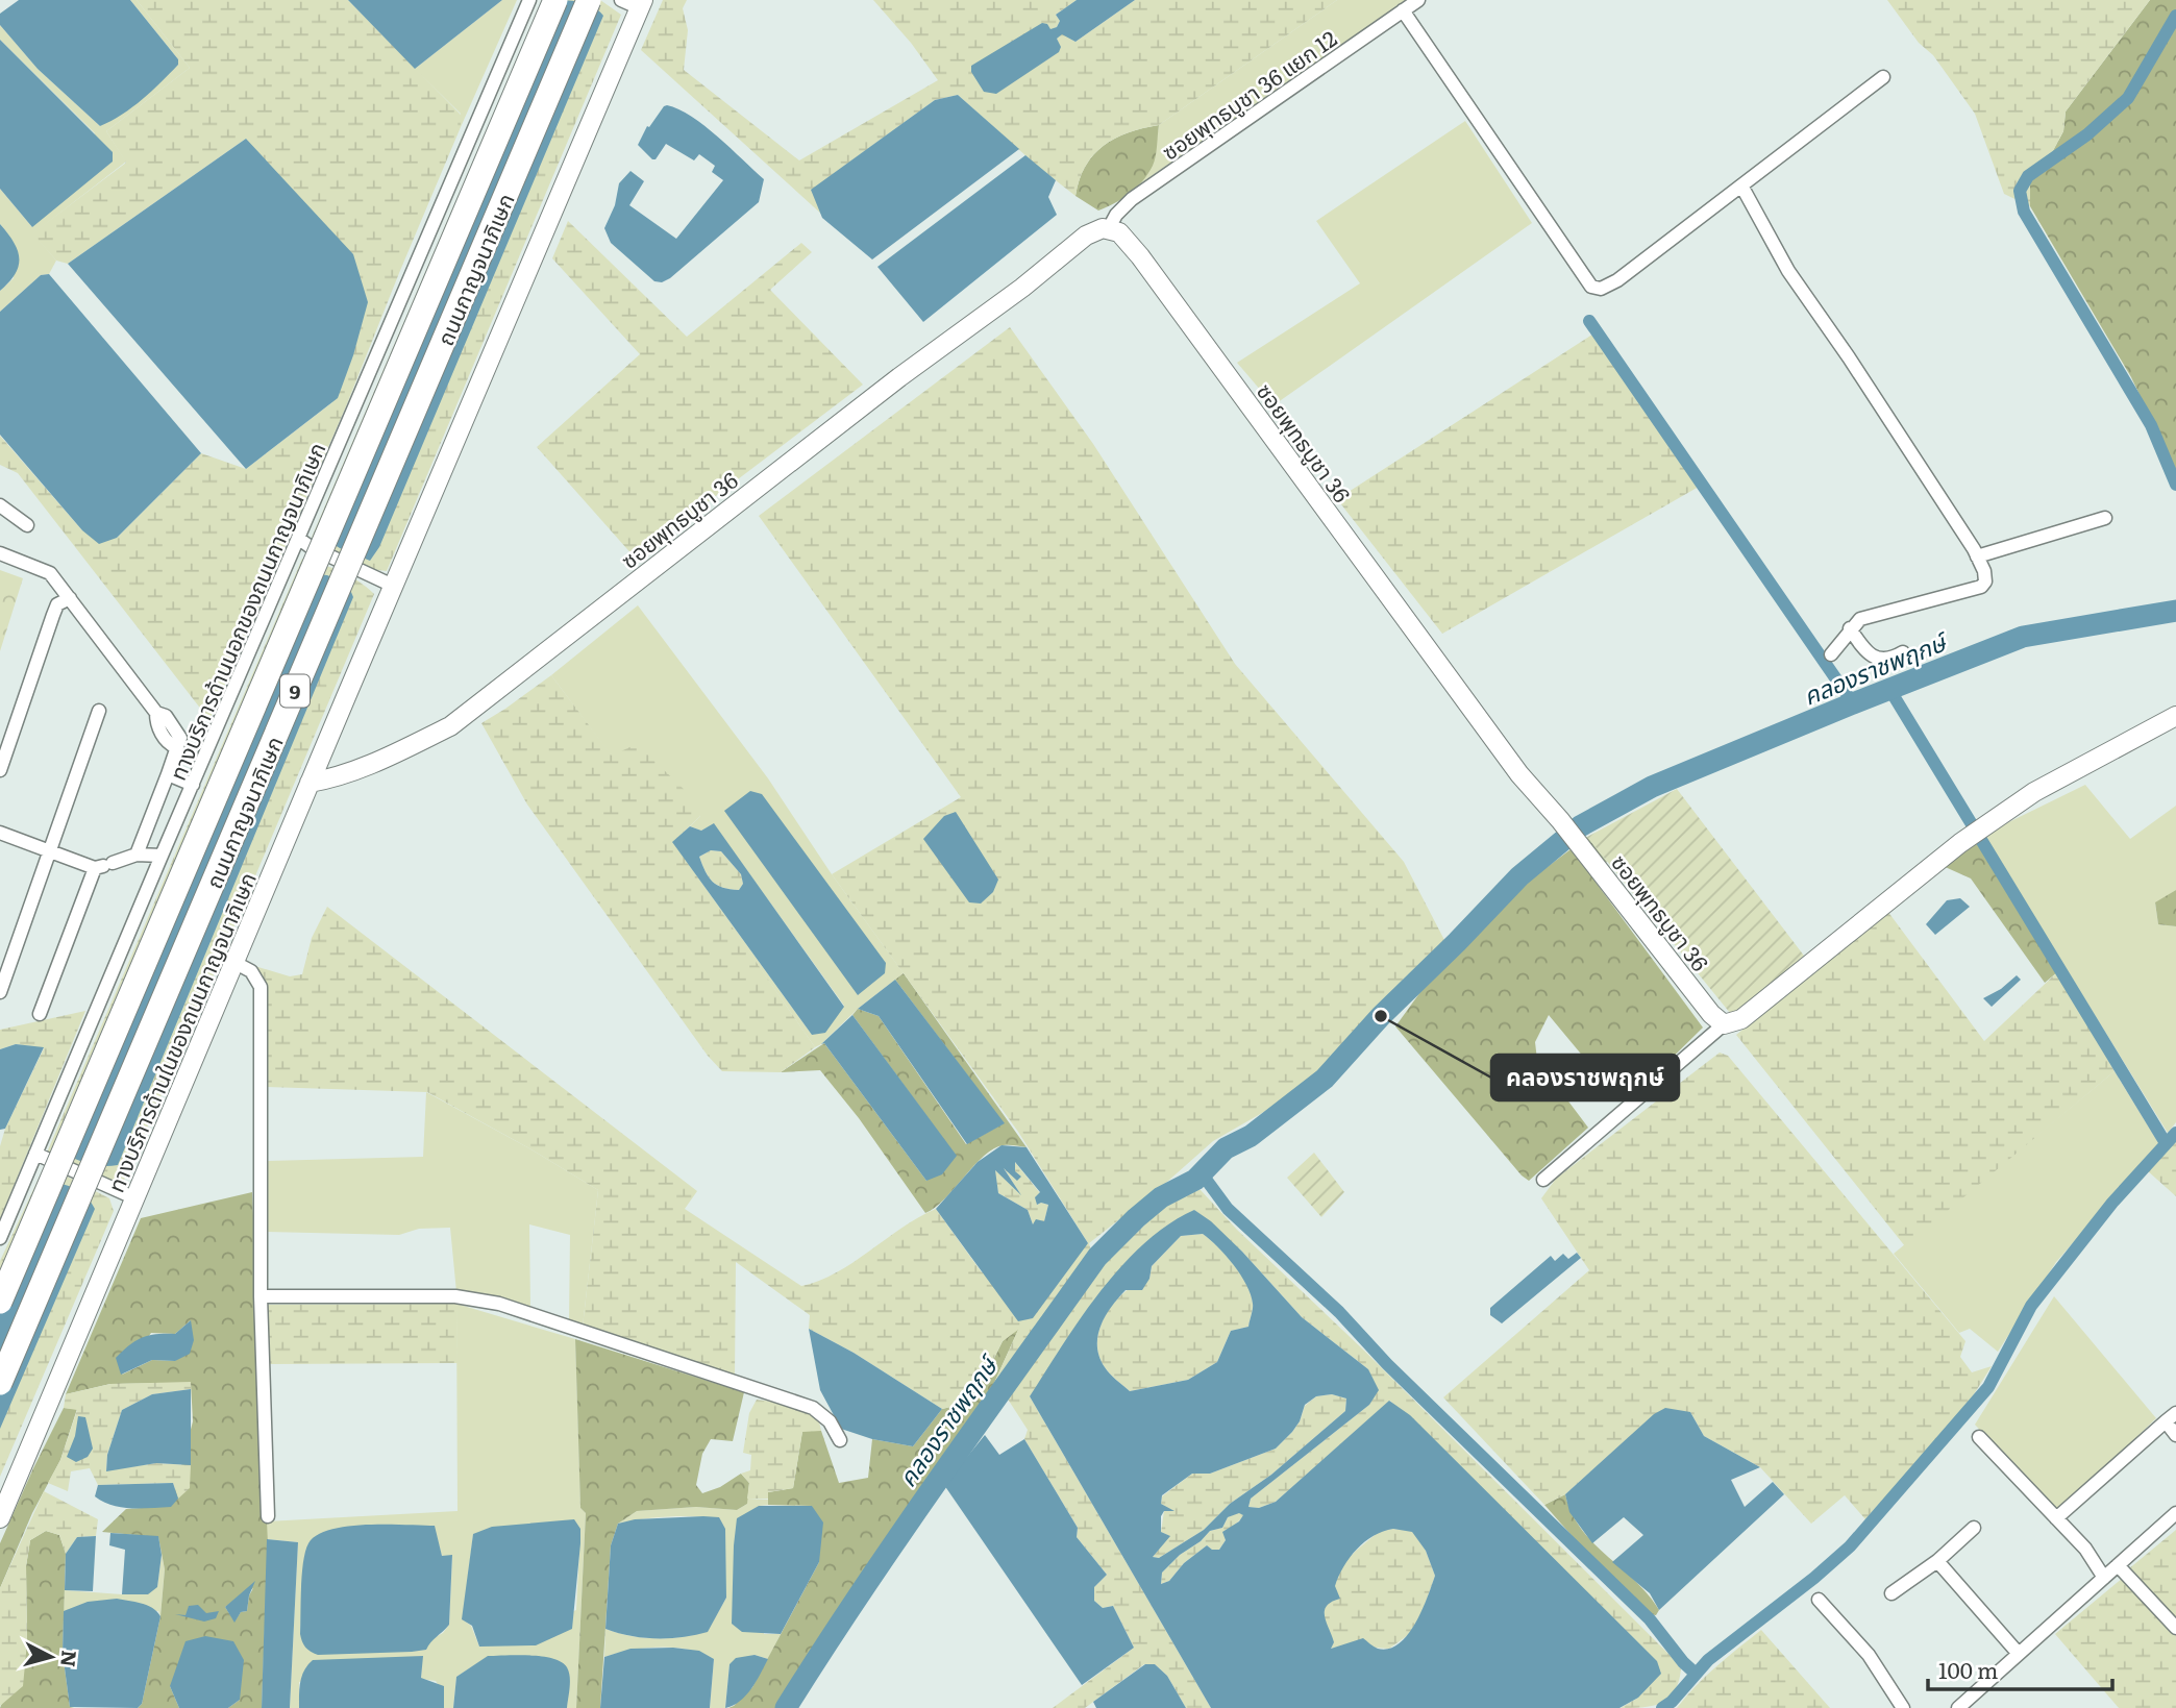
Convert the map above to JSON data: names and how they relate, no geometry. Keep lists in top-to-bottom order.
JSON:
{
  "streets": {
    "highway": ["ถนนกาญจนาภิเษก", "9"],
    "street": [
      "ซอยพุทธบูชา 36 แยก 12",
      "ซอยพุทธบูชา 36",
      "ทางบริการด้านนอกของถนนกาญจนาภิเษก",
      "ทางบริการด้านในของถนนกาญจนาภิเษก"
    ]
  },
  "crossings": [
    ["ซอยพุทธบูชา 36 แยก 12", "ซอยพุทธบูชา 36"],
    ["ซอยพุทธบูชา 36", "ทางบริการด้านในของถนนกาญจนาภิเษก"]
  ],
  "water": ["คลองราชพฤกษ์"],
  "places": ["คลองราชพฤกษ์"],
  "scale_bar": "100 m",
  "north": "right"
}
